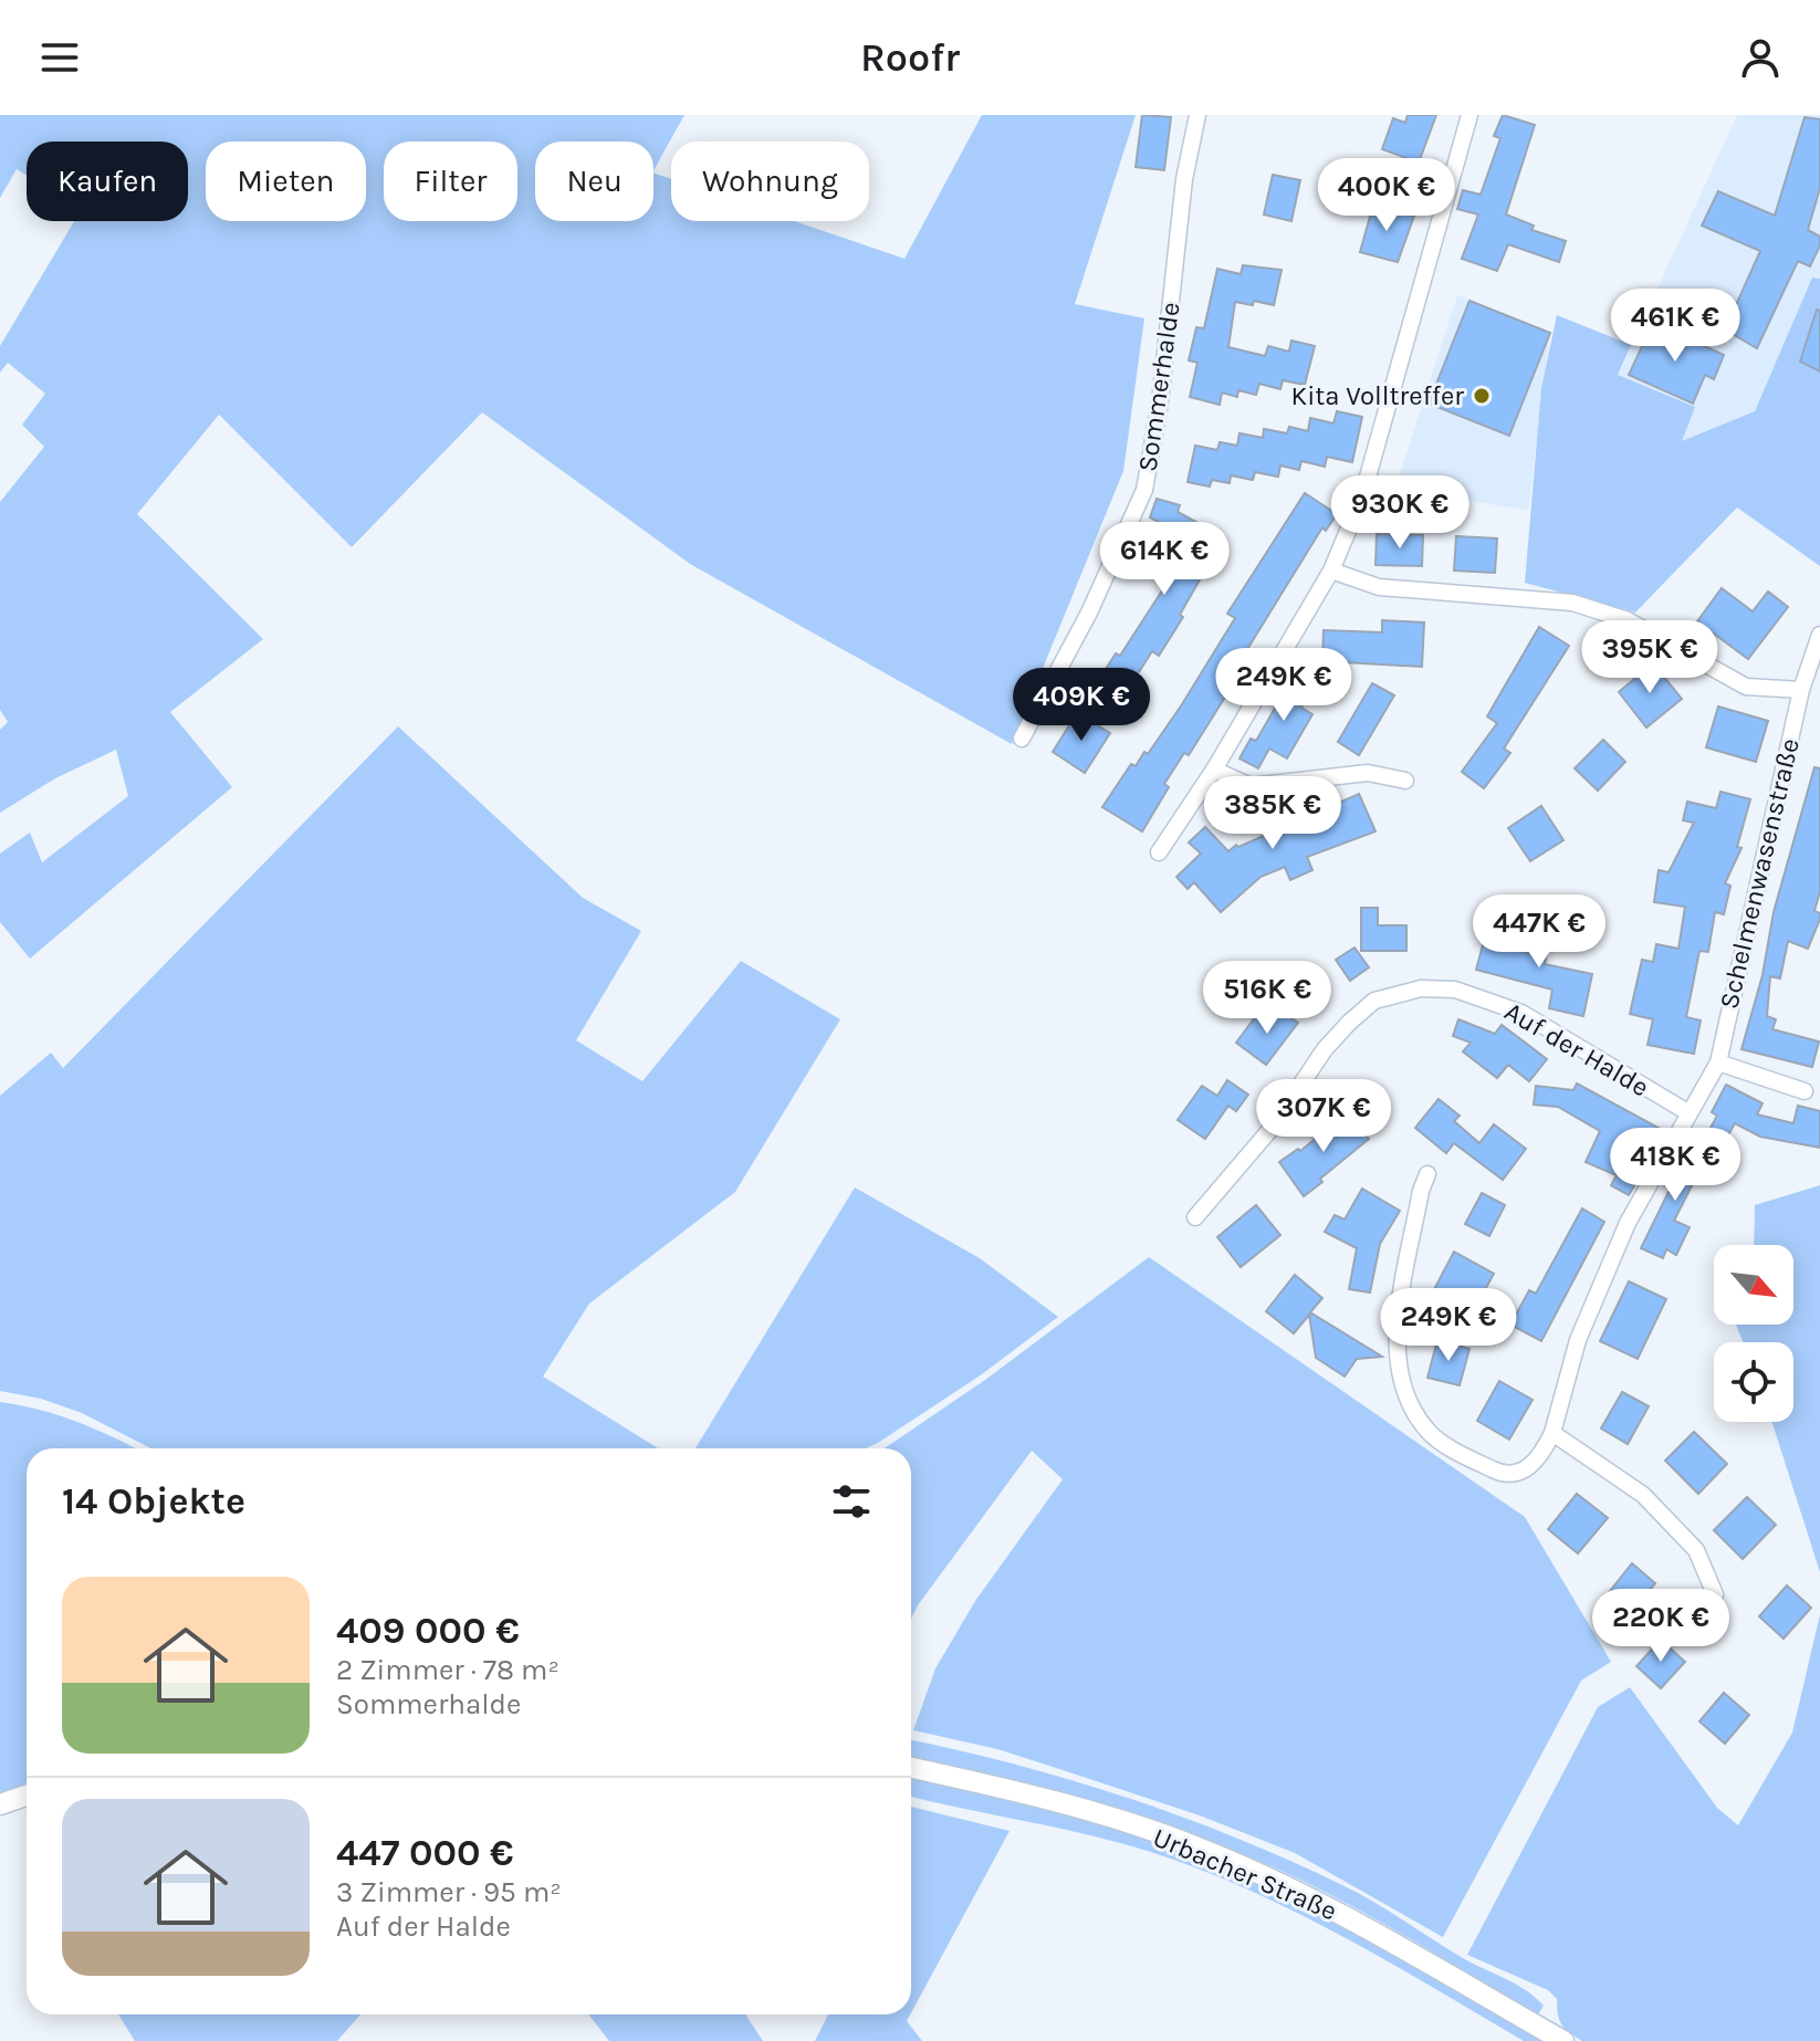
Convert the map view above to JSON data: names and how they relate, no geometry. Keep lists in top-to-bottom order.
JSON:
{
  "streets": {
    "street": [
      "Sommerhalde",
      "Schelmenwasenstraße",
      "Auf der Halde",
      "Urbacher Straße"
    ]
  },
  "crossings": [
    ["Schelmenwasenstraße", "Auf der Halde"]
  ],
  "places": ["Kita Volltreffer"],
  "north": "bottom right",
  "page": {
    "header": "Roofr",
    "chip": [
      "Kaufen",
      "Mieten",
      "Filter",
      "Neu",
      "Wohnung"
    ],
    "price": [
      "400K €",
      "461K €",
      "930K €",
      "614K €",
      "395K €",
      "249K €",
      "409K €",
      "385K €",
      "447K €",
      "516K €",
      "307K €",
      "418K €",
      "249K €",
      "220K €"
    ],
    "heading": "14 Objekte",
    "list": [
      {
        "name": "409 000 €",
        "note": "2 Zimmer · 78 m² · Sommerhalde"
      },
      {
        "name": "447 000 €",
        "note": "3 Zimmer · 95 m² · Auf der Halde"
      }
    ]
  }
}
